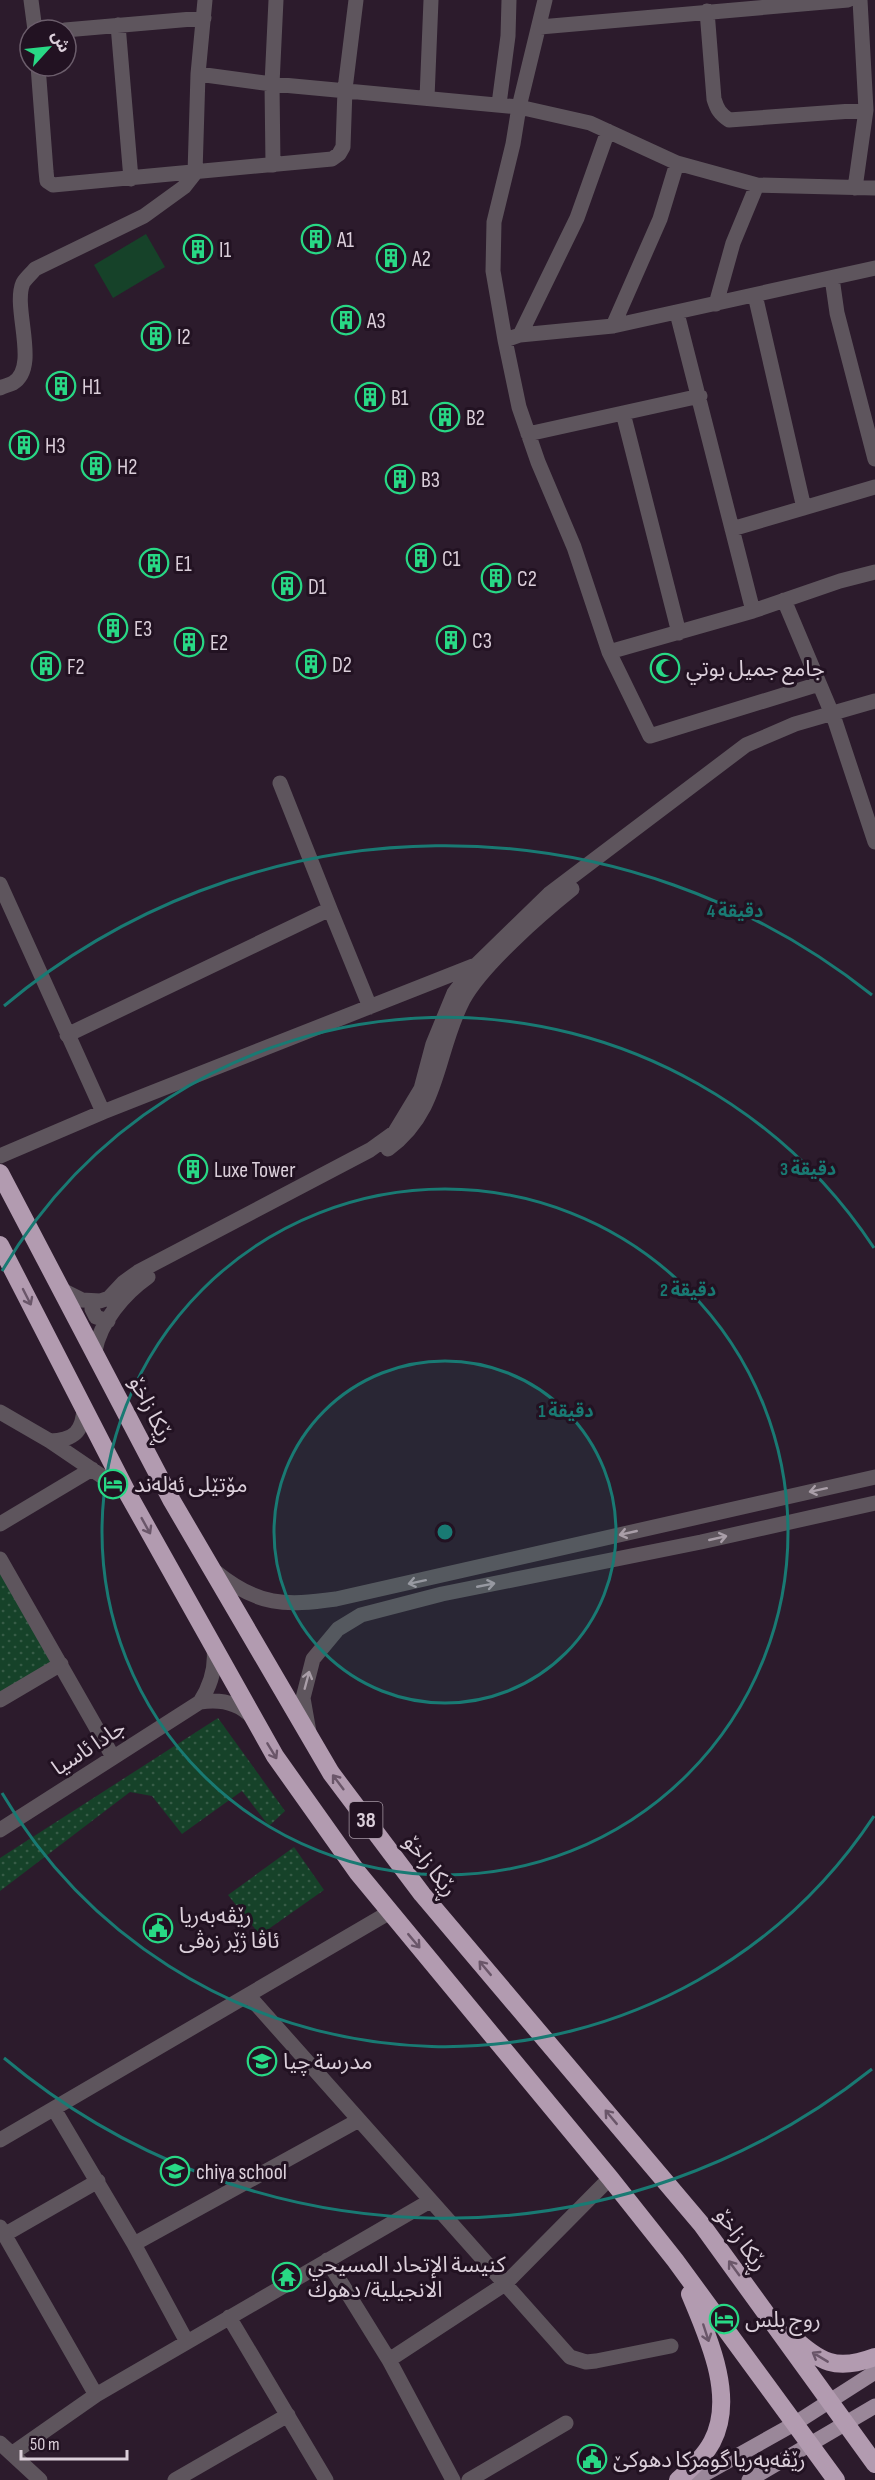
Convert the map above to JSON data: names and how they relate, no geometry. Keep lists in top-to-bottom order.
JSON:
{
  "streets": {
    "highway": ["ڕێکا زاخۆ", "38"],
    "street": ["جادا ئاسيا"]
  },
  "places": {
    "building": [
      "A1",
      "I1",
      "A2",
      "A3",
      "I2",
      "H1",
      "B1",
      "B2",
      "H3",
      "H2",
      "B3",
      "C1",
      "E1",
      "C2",
      "D1",
      "E3",
      "C3",
      "E2",
      "D2",
      "F2",
      "Luxe Tower"
    ],
    "mosque": ["جامع جميل بوتي"],
    "hotel": ["مۆتێلی ئەلەند", "روج بلس"],
    "public building": ["رێڤەبەریا ئاڤا ژێر زەڤی", "رێڤه‌به‌ریا گومركا دهوكێ"],
    "school or university": ["مدرسة چيا", "chiya school"],
    "temple": ["كنيسة الإتحاد المسيحي الانجيلية/ دهوك"]
  },
  "scale_bar": "50 m",
  "north": "top right",
  "rings": [
    "4 دقيقة",
    "3 دقيقة",
    "2 دقيقة",
    "1 دقيقة"
  ]
}
